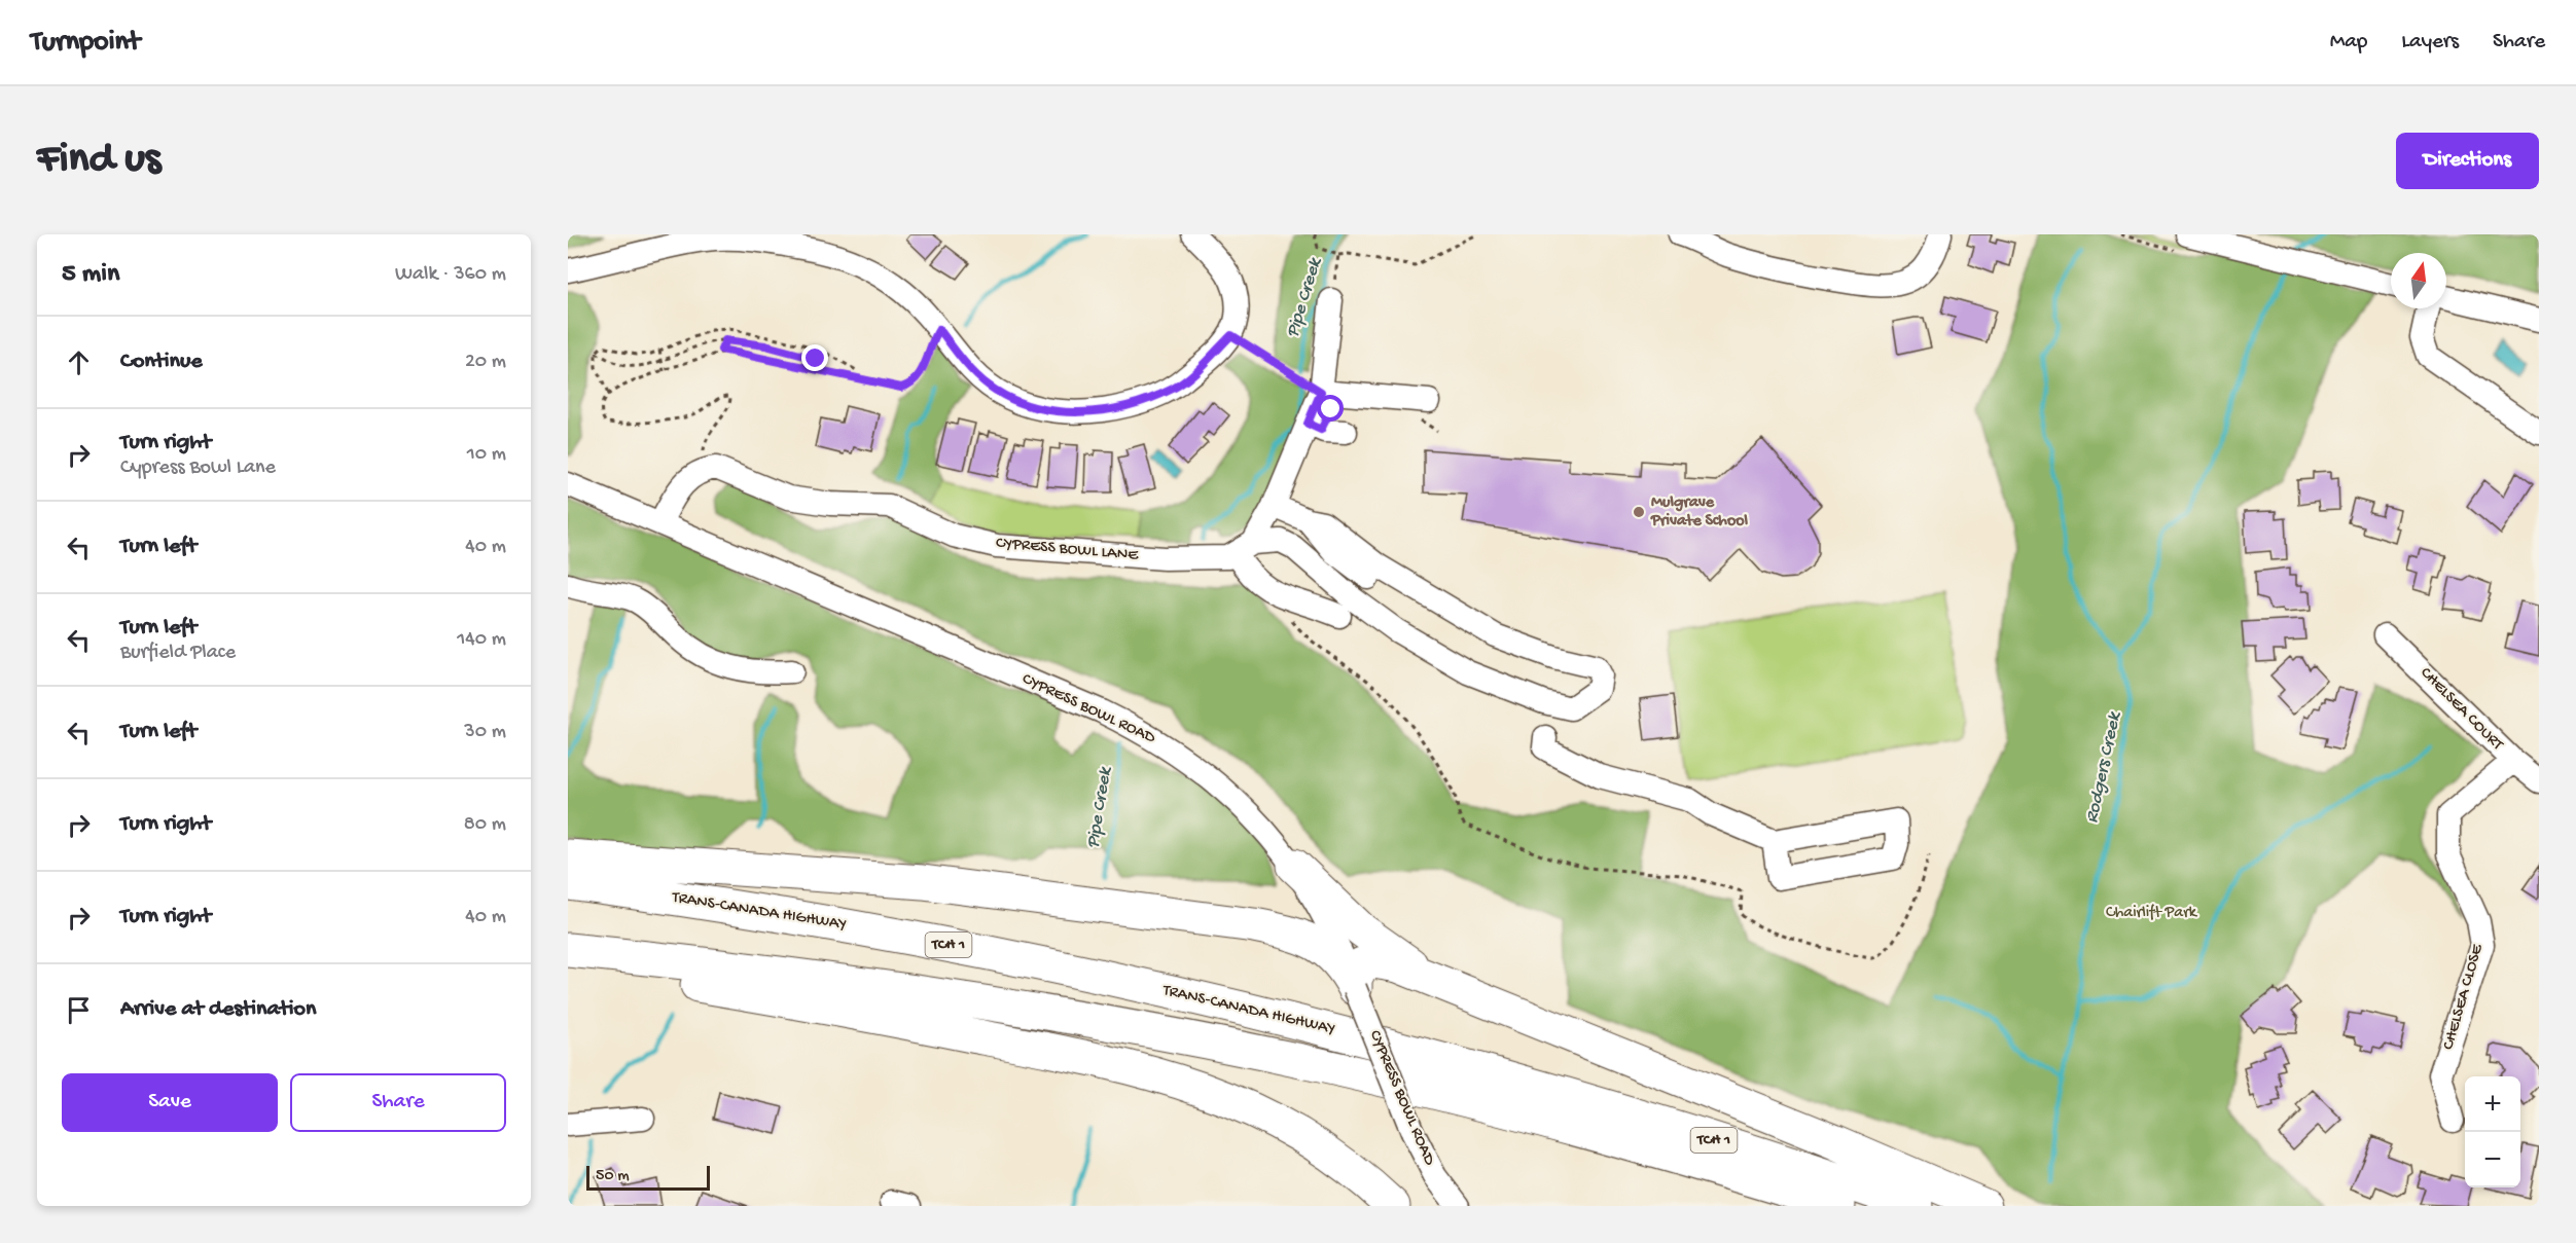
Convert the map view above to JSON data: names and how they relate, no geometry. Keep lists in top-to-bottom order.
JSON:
{
  "streets": {
    "highway": ["TRANS-CANADA HIGHWAY", "TCH 1"],
    "street": [
      "CYPRESS BOWL LANE",
      "CYPRESS BOWL ROAD",
      "CHELSEA COURT",
      "CHELSEA CLOSE"
    ]
  },
  "crossings": [
    ["CHELSEA COURT", "CHELSEA CLOSE"]
  ],
  "water": ["Pipe Creek", "Rodgers Creek"],
  "parks": ["Chairlift Park"],
  "places": ["Mulgrave Private School"],
  "scale_bar": "50 m",
  "north": "top",
  "page": {
    "header": "Turnpoint",
    "nav": ["Map", "Layers", "Share"],
    "buttons": [
      "Directions",
      ["Save", "Share"]
    ],
    "title": "Find us",
    "heading": ["5 min", "Walk · 360 m"],
    "list": [
      ["Continue", "20 m"],
      ["Turn right", "Cypress Bowl Lane", "10 m"],
      ["Turn left", "40 m"],
      ["Turn left", "Burfield Place", "140 m"],
      ["Turn left", "30 m"],
      ["Turn right", "80 m"],
      ["Turn right", "40 m"],
      "Arrive at destination"
    ],
    "map_buttons": ["+", "−"],
    "scale": "50 m"
  }
}
